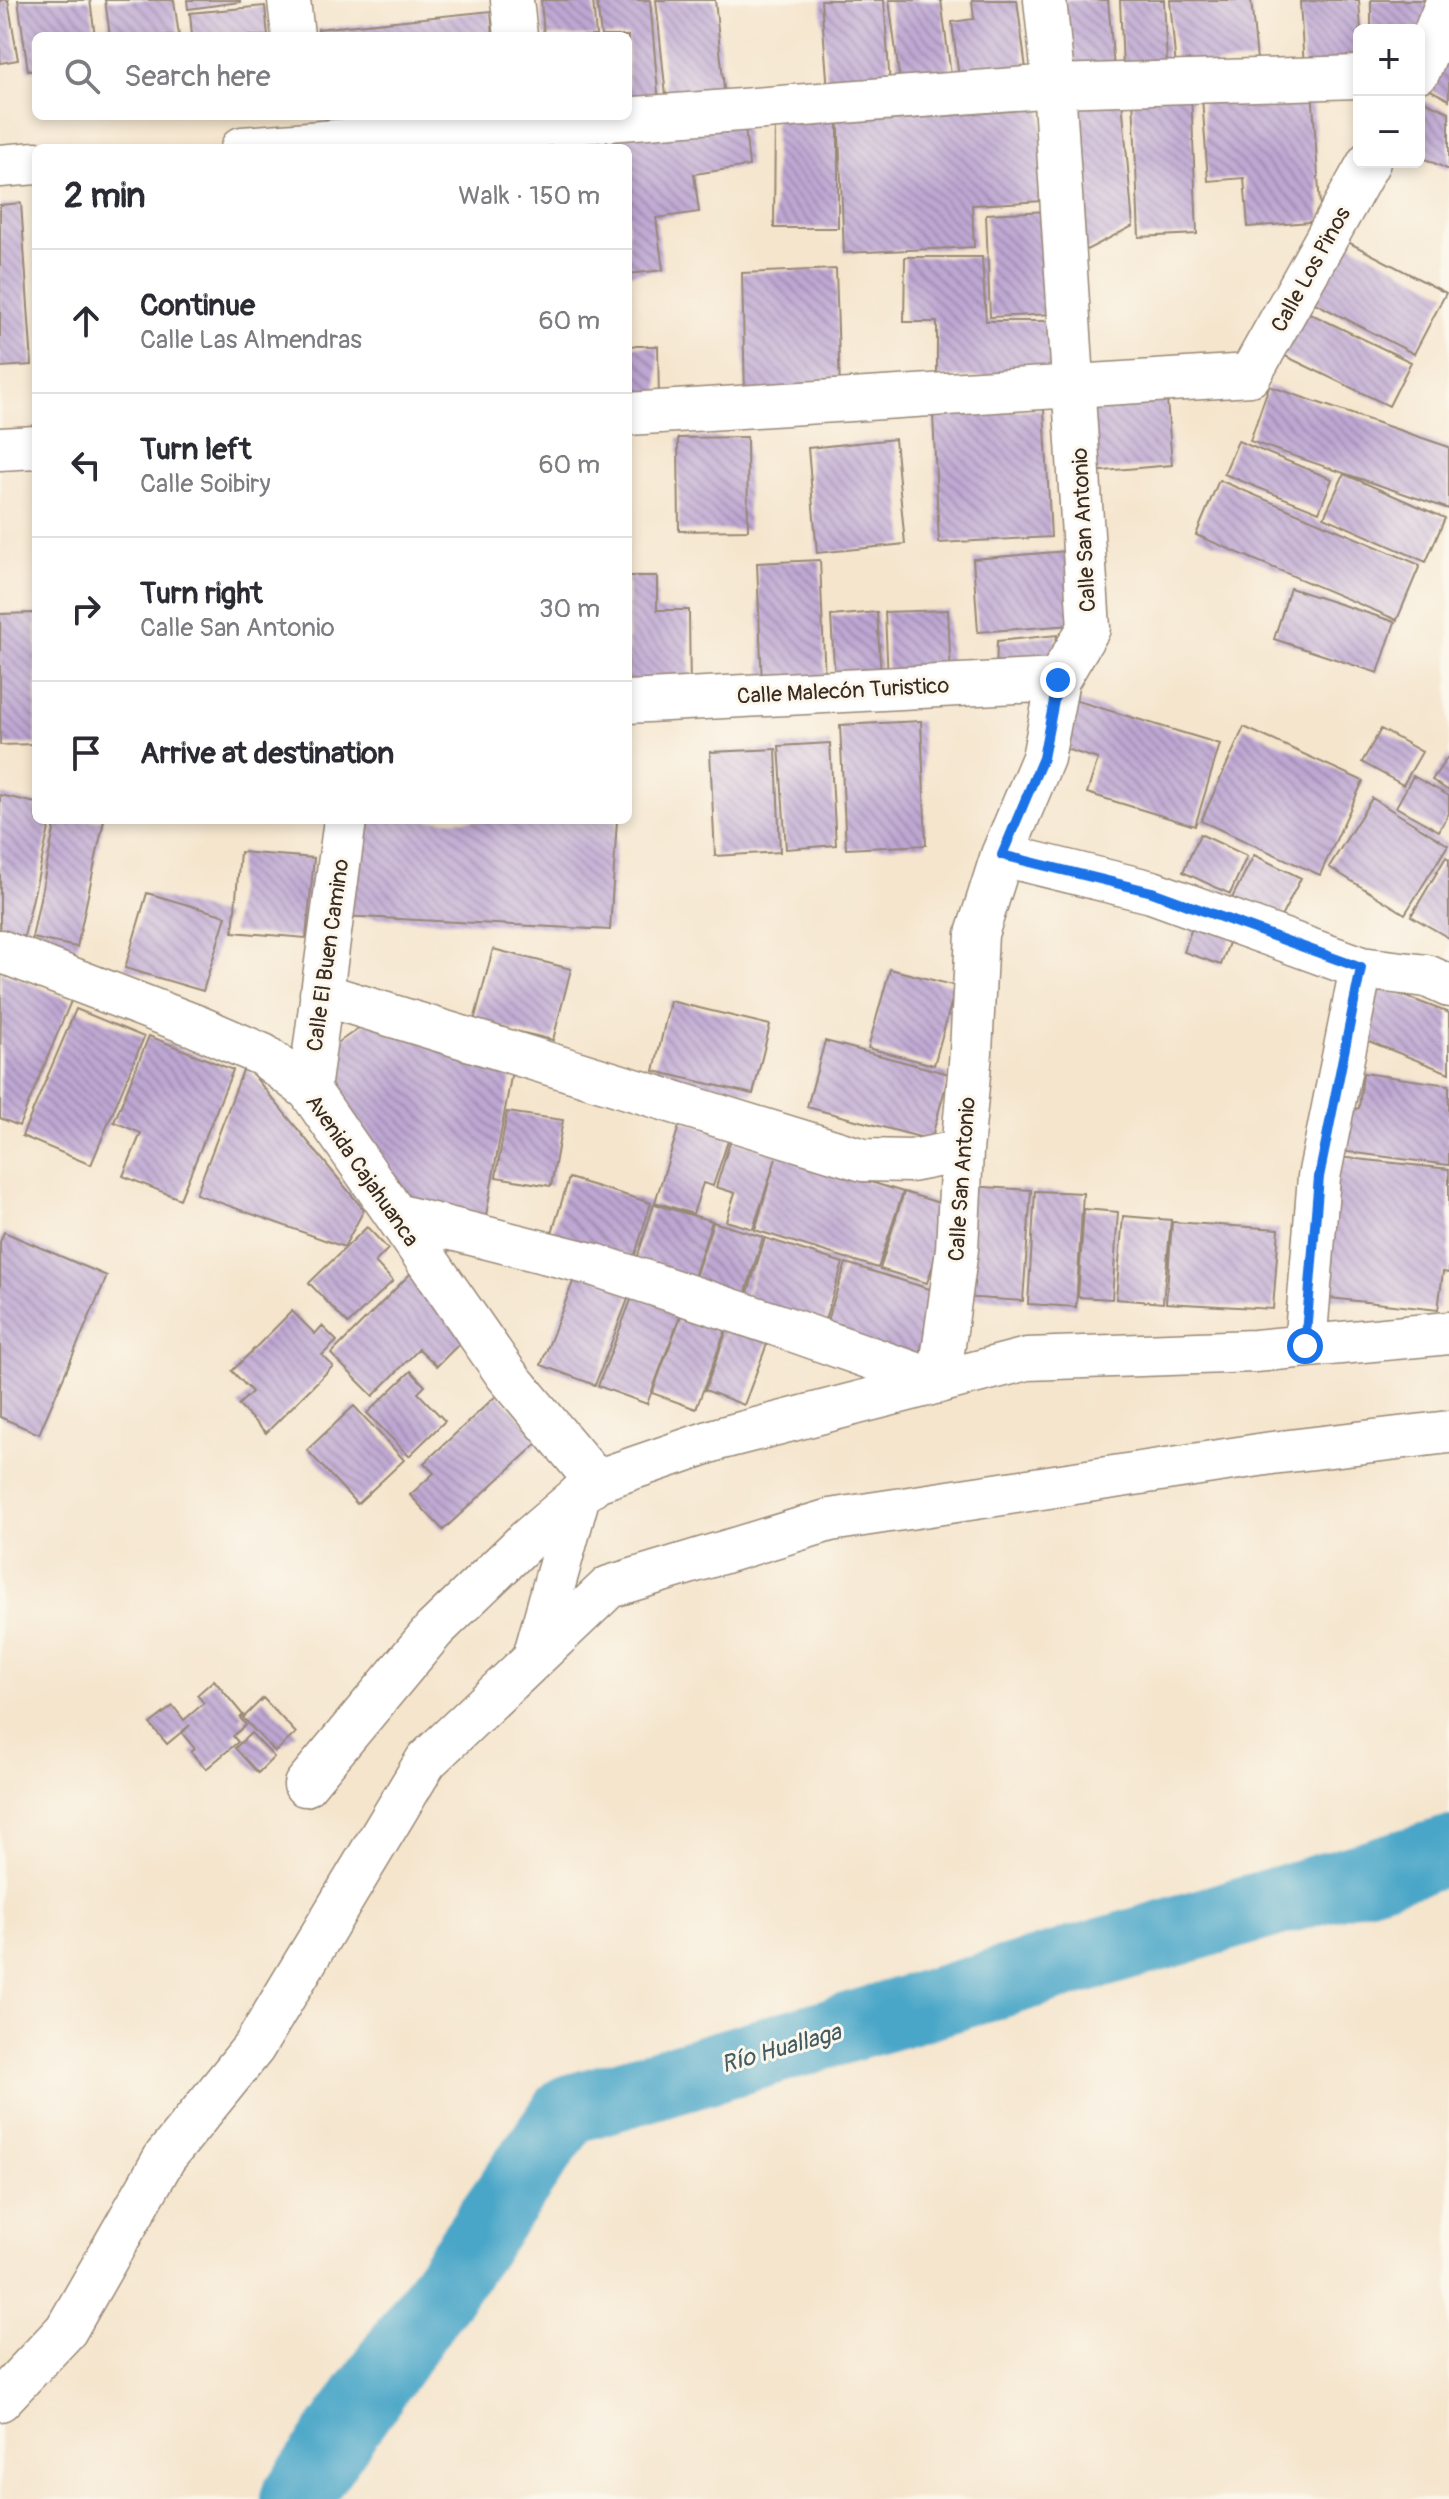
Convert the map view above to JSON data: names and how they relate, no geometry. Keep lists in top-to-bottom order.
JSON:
{
  "streets": {
    "street": [
      "Calle Los Pinos",
      "Calle San Antonio",
      "Calle Malecón Turistico",
      "Calle El Buen Camino",
      "Avenida Cajahuanca"
    ]
  },
  "crossings": [
    ["Calle Los Pinos", "Calle San Antonio"],
    ["Calle San Antonio", "Calle Malecón Turistico"],
    ["Calle El Buen Camino", "Avenida Cajahuanca"]
  ],
  "water": ["Río Huallaga"],
  "page": {
    "map_buttons": ["+", "−"],
    "search": "Search here",
    "heading": ["2 min", "Walk · 150 m"],
    "list": [
      ["Continue", "Calle Las Almendras", "60 m"],
      ["Turn left", "Calle Soibiry", "60 m"],
      ["Turn right", "Calle San Antonio", "30 m"],
      "Arrive at destination"
    ]
  }
}
